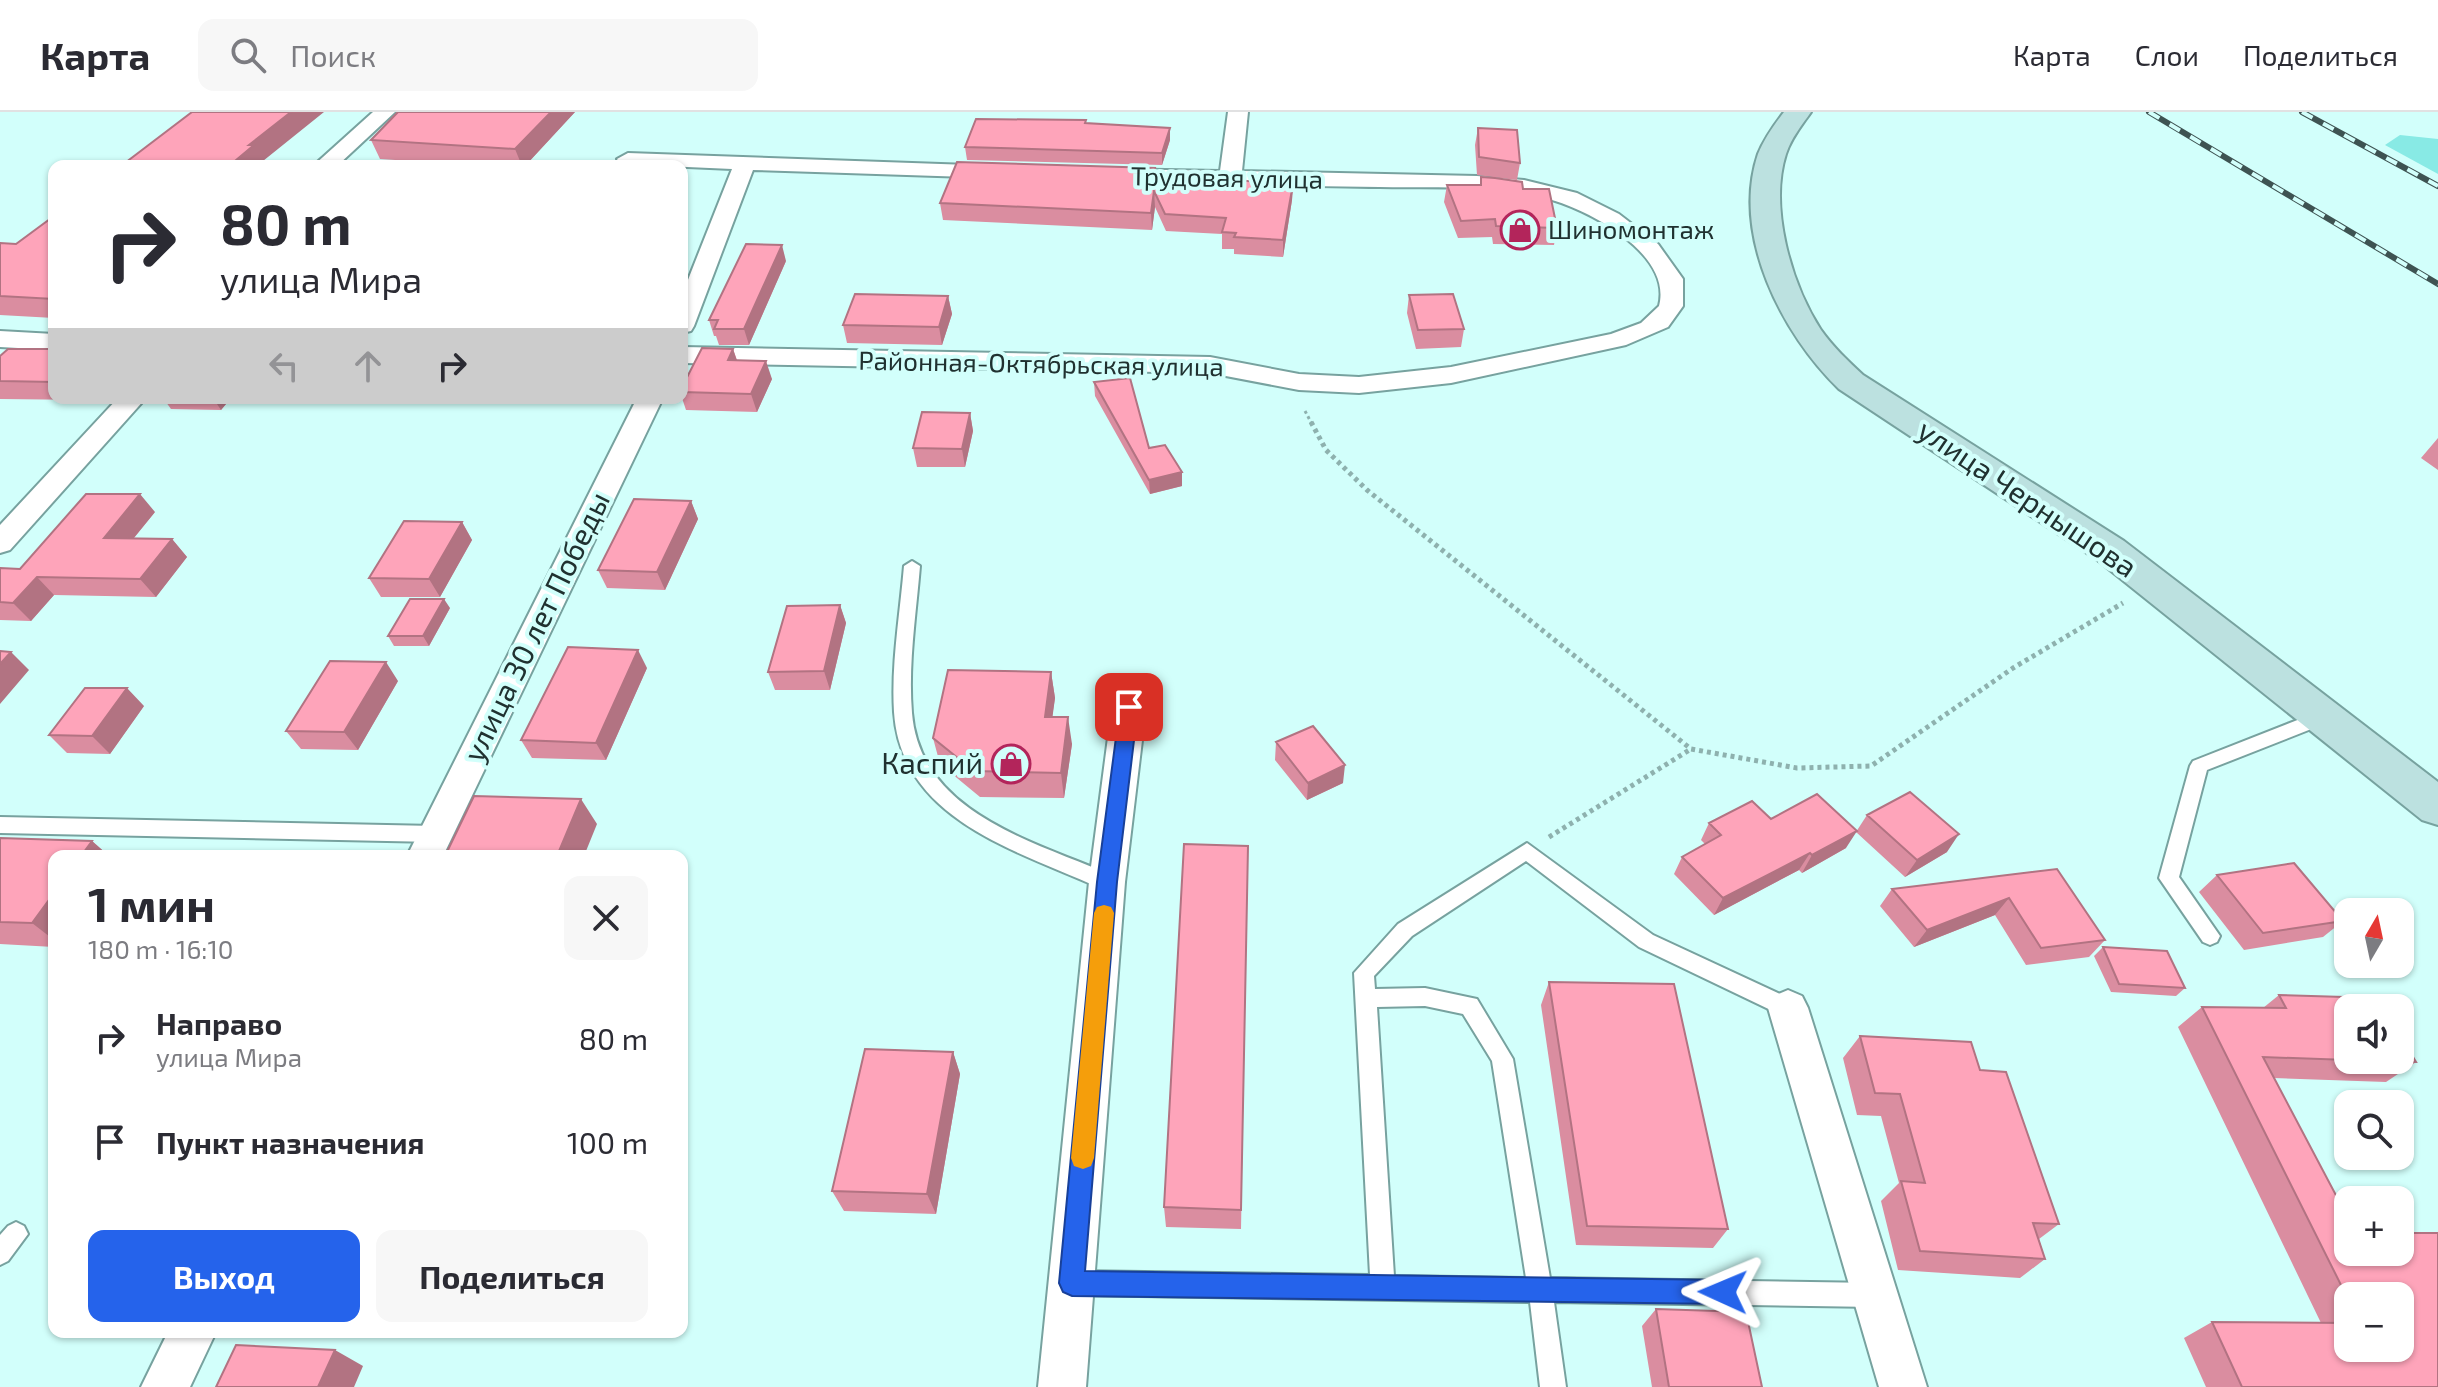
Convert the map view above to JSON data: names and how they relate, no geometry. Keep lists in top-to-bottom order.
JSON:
{
  "streets": {
    "main road": ["улица Чернышова"],
    "street": ["Трудовая улица", "Районная-Октябрьская улица", "улица 30 лет Победы"]
  },
  "crossings": [
    ["Трудовая улица", "Районная-Октябрьская улица"]
  ],
  "places": {
    "shop": ["Шиномонтаж", "Каспий"]
  },
  "north": "top",
  "page": {
    "header": "Карта",
    "search": "Поиск",
    "nav": ["Карта", "Слои", "Поделиться"],
    "turn": ["80 m", "улица Мира"],
    "heading": ["1 мин", "180 m · 16:10"],
    "map_buttons": ["+", "−"],
    "list": [
      {
        "name": "Направо",
        "note": "улица Мира",
        "value": "80 m"
      },
      {
        "name": "Пункт назначения",
        "value": "100 m"
      }
    ],
    "buttons": ["Выход", "Поделиться"]
  }
}
